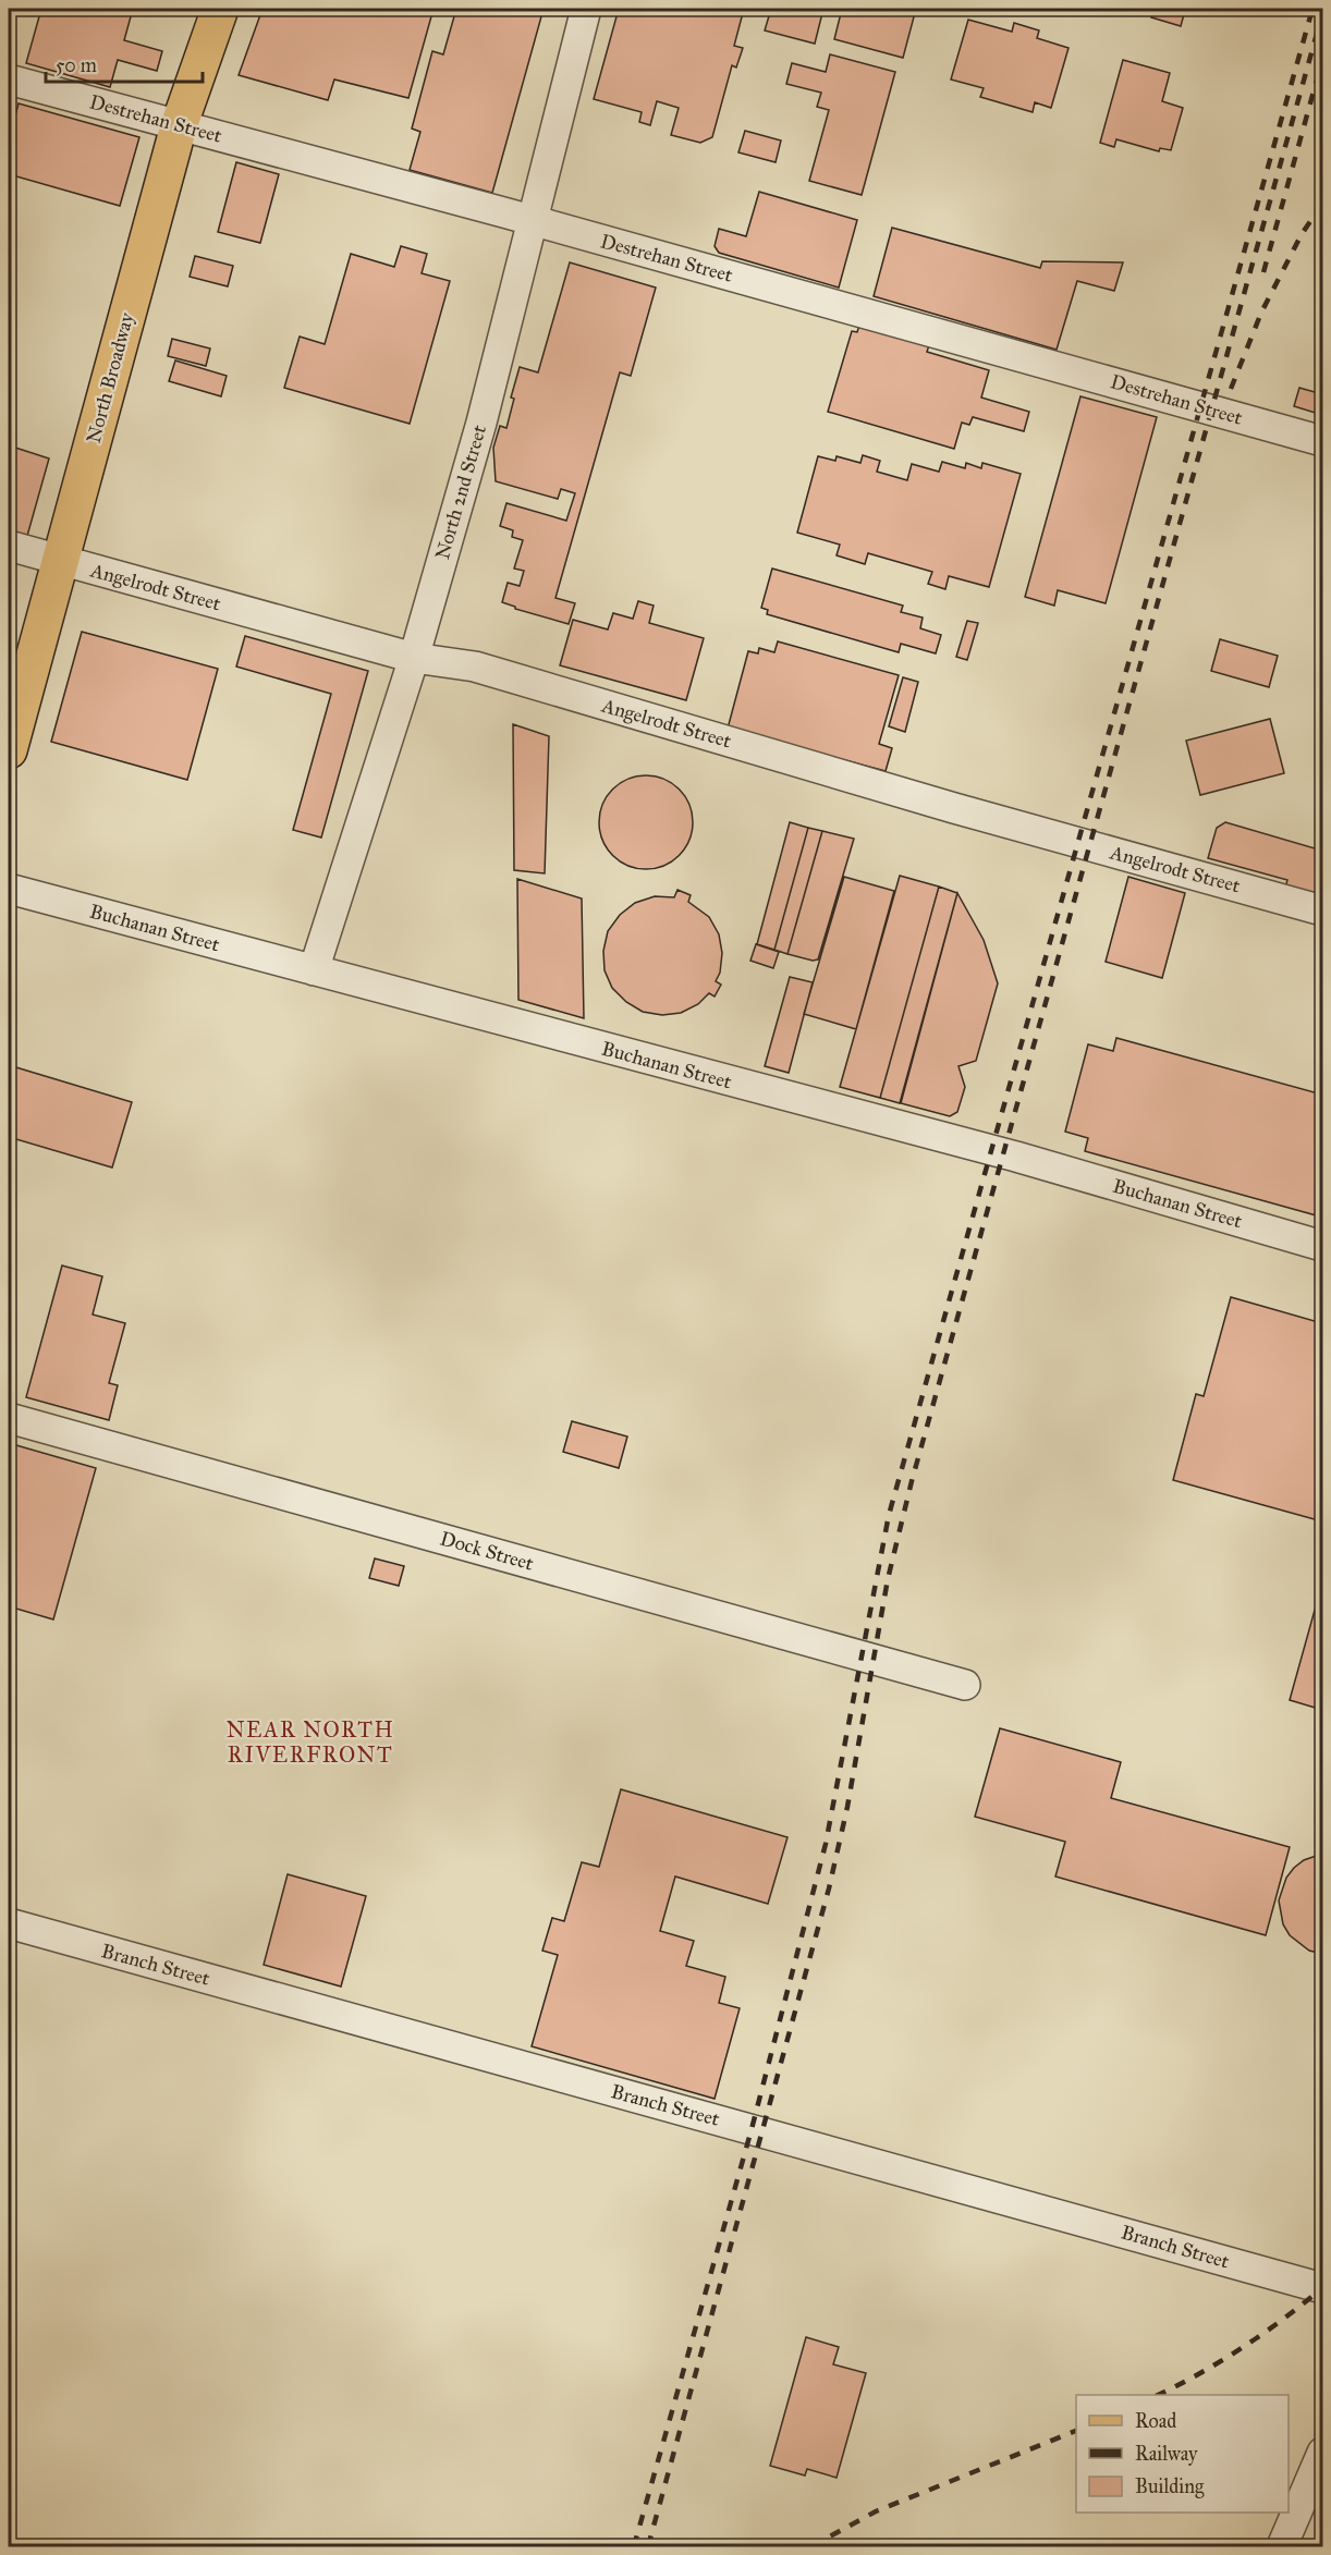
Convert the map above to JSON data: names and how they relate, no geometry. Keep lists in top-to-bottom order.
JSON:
{
  "streets": {
    "main road": ["North Broadway"],
    "street": [
      "Destrehan Street",
      "North 2nd Street",
      "Angelrodt Street",
      "Buchanan Street",
      "Dock Street",
      "Branch Street"
    ]
  },
  "crossings": [
    ["Destrehan Street", "North Broadway"],
    ["Destrehan Street", "North 2nd Street"],
    ["North Broadway", "Angelrodt Street"],
    ["North 2nd Street", "Angelrodt Street"],
    ["North 2nd Street", "Buchanan Street"]
  ],
  "districts": ["NEAR NORTH RIVERFRONT"],
  "legend": ["Road", "Railway", "Building"],
  "scale_bar": "50 m"
}
